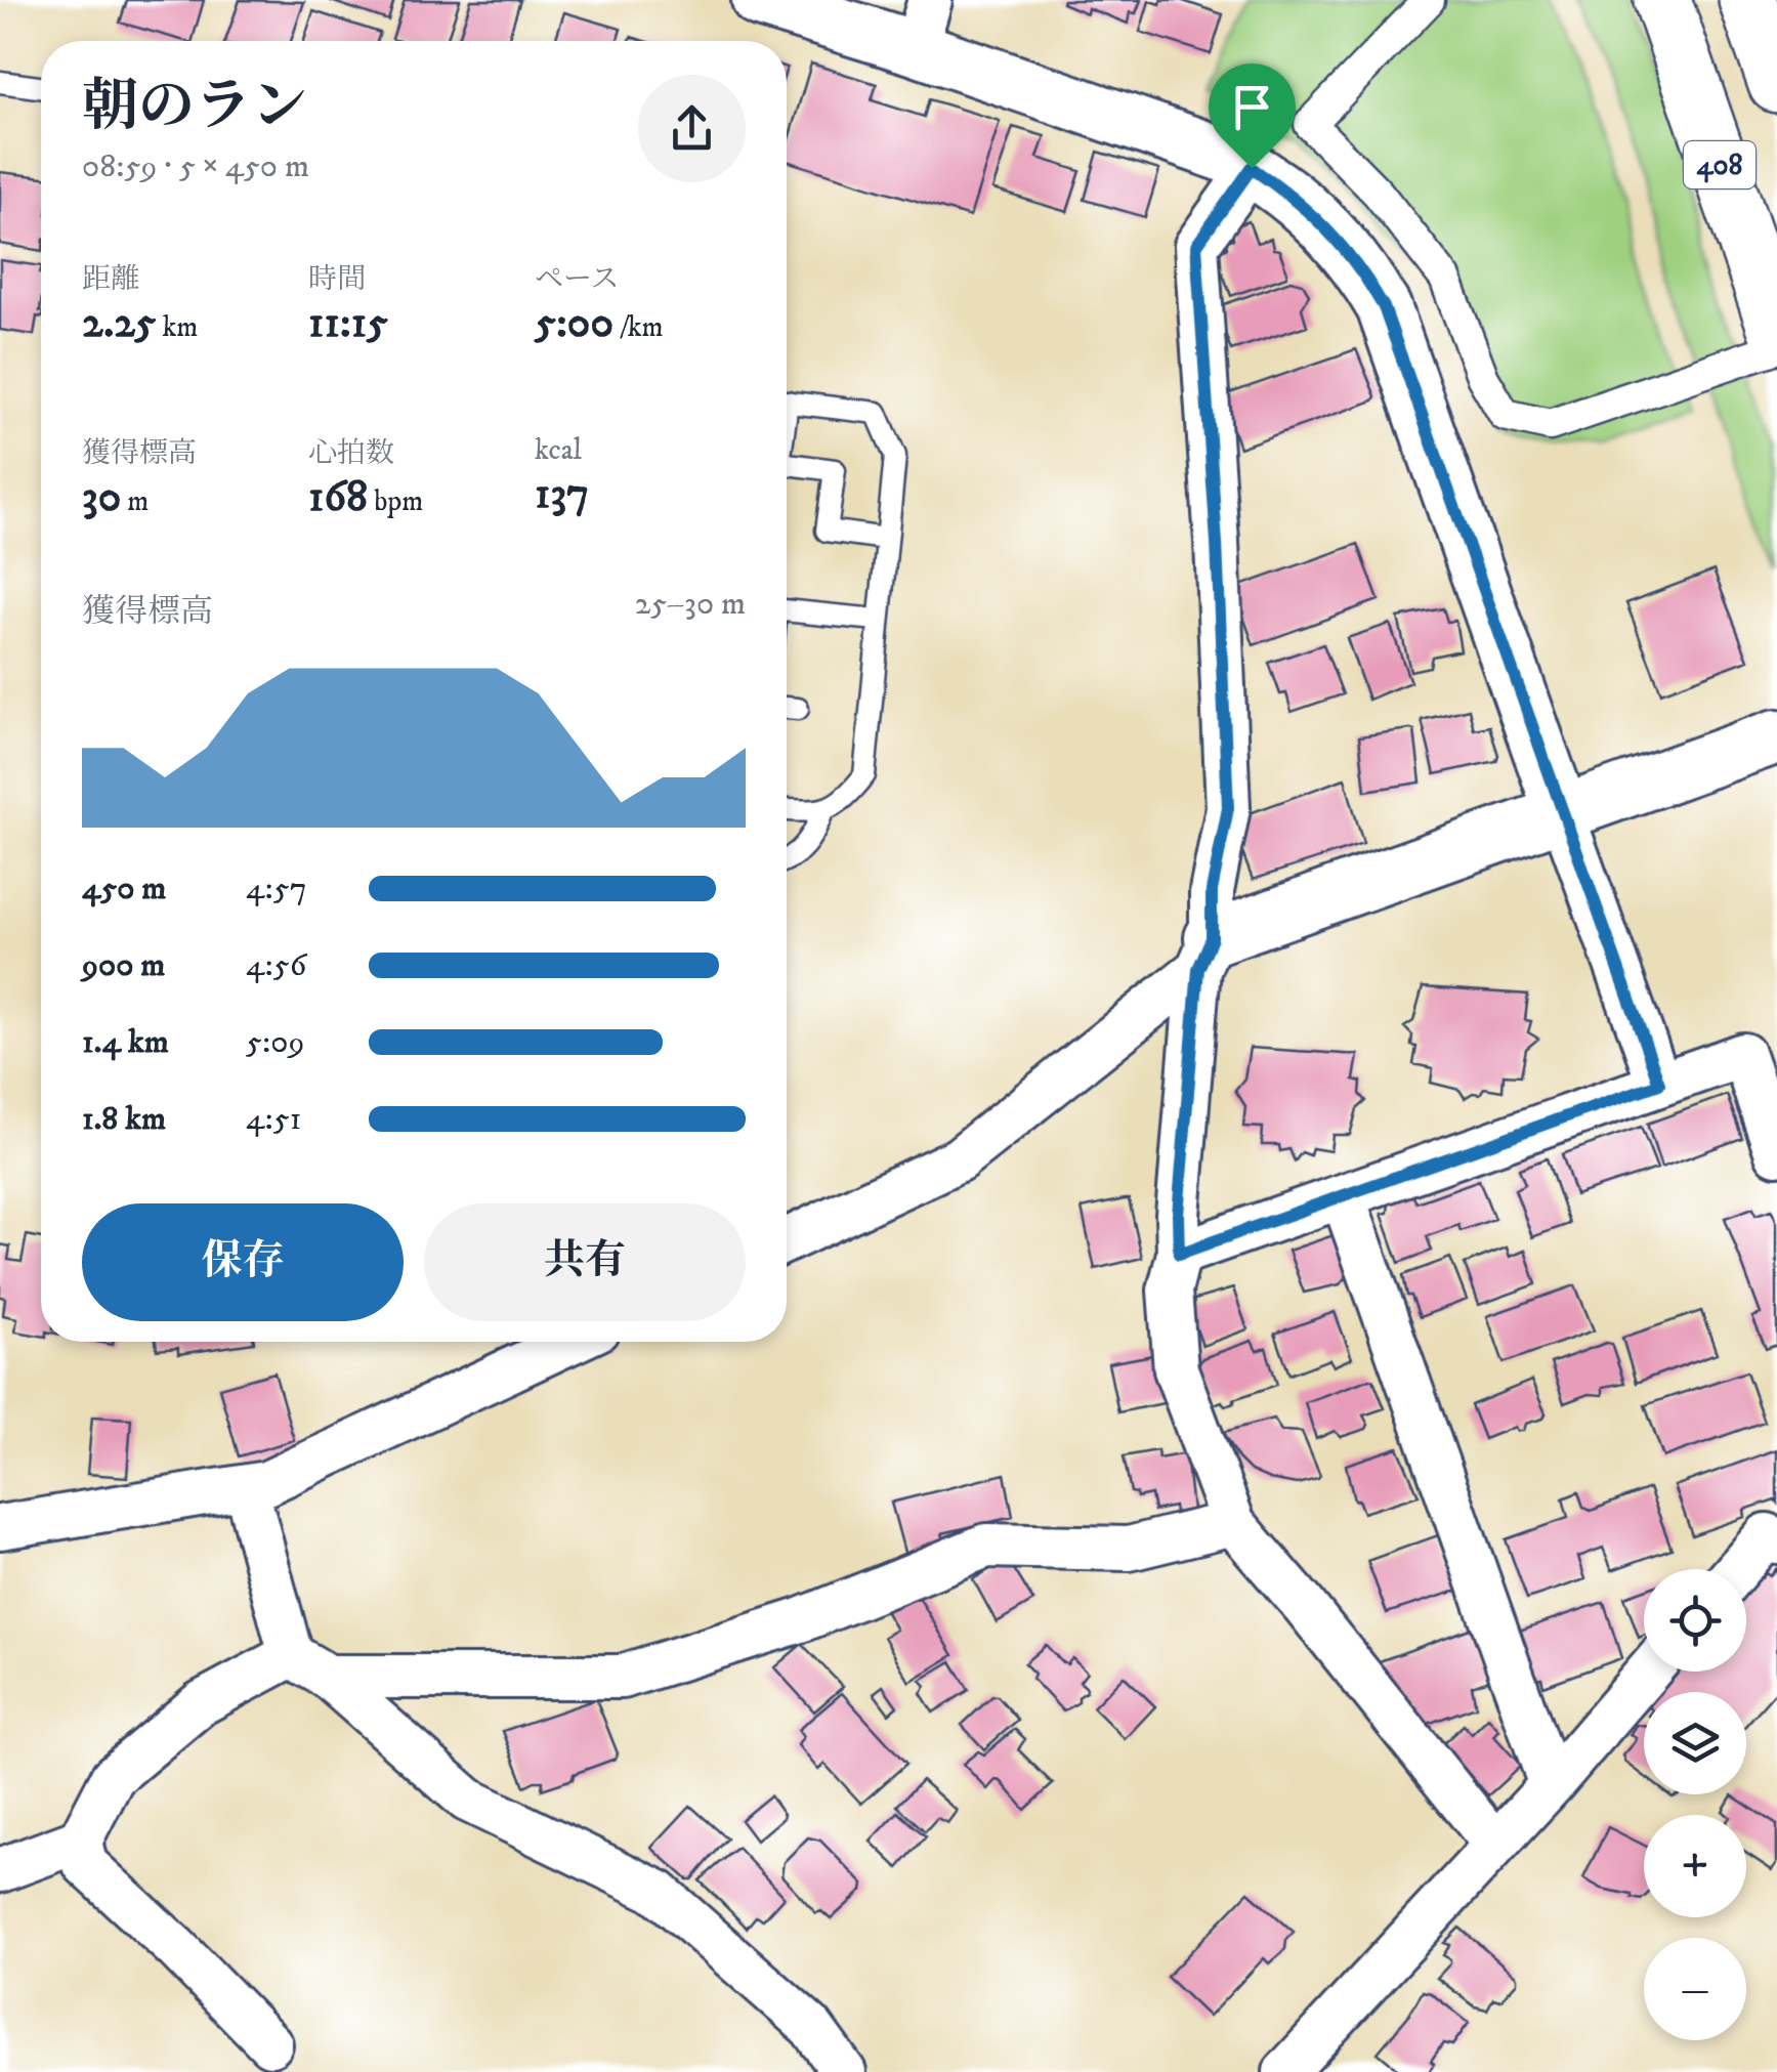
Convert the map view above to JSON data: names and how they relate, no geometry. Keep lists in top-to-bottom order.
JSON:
{
  "streets": {
    "highway": ["408"]
  },
  "page": {
    "heading": ["朝のラン", "08:59 · 5 × 450 m"],
    "stats": [
      ["距離", "2.25 km"],
      ["時間", "11:15"],
      ["ペース", "5:00 /km"],
      ["獲得標高", "30 m"],
      ["心拍数", "168 bpm"],
      ["kcal", "137"]
    ],
    "chart": ["獲得標高", "25–30 m"],
    "list": [
      {
        "name": "450 m",
        "note": "4:57"
      },
      {
        "name": "900 m",
        "note": "4:56"
      },
      {
        "name": "1.4 km",
        "note": "5:09"
      },
      {
        "name": "1.8 km",
        "note": "4:51"
      }
    ],
    "buttons": ["保存", "共有"],
    "map_buttons": ["+", "−"]
  }
}
